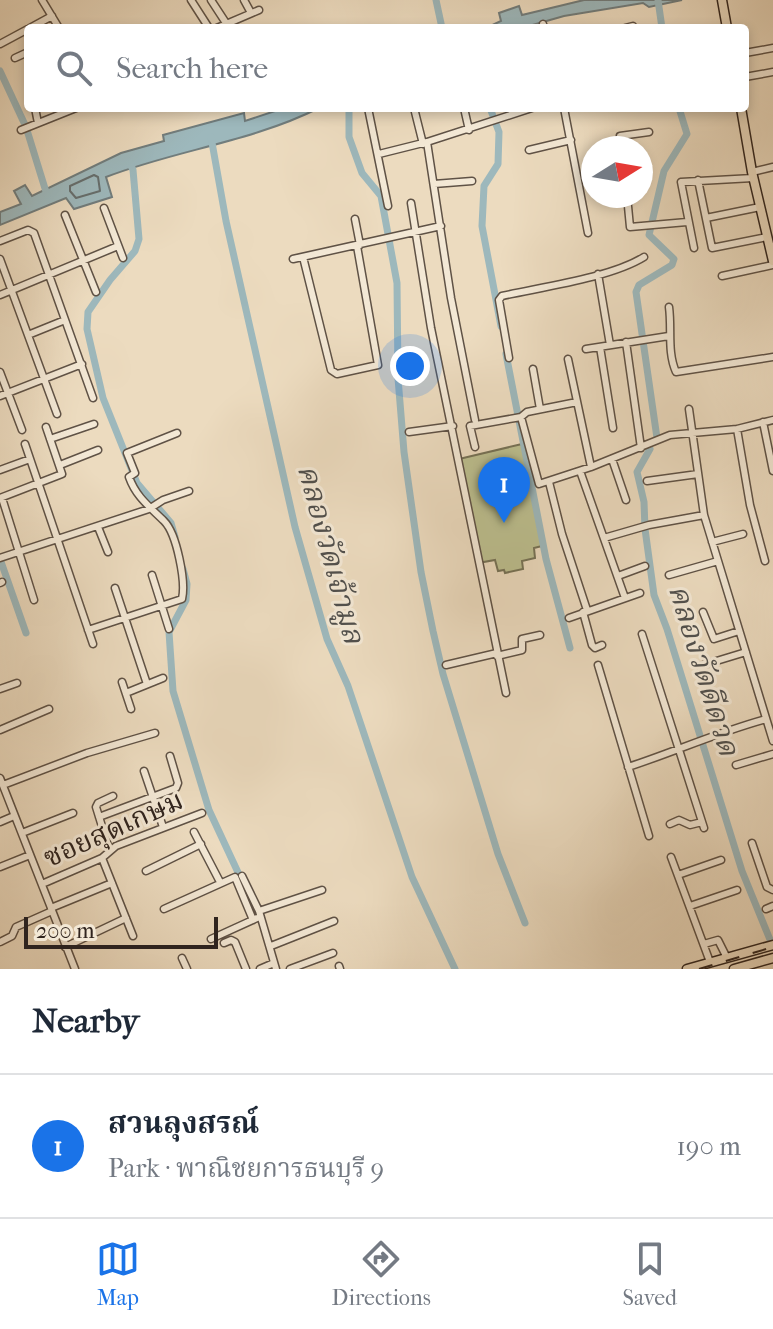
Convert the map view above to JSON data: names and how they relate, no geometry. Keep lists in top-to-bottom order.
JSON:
{
  "streets": {
    "street": ["ซอยสุดเกษม"]
  },
  "water": ["คลองวัดเจ้ามูล", "คลองวัดดีดวด"],
  "scale_bar": "200 m",
  "north": "right",
  "page": {
    "search": "Search here",
    "pins": "1",
    "scale": "200 m",
    "heading": "Nearby",
    "list": [
      {
        "mark": "1",
        "name": "สวนลุงสรณ์",
        "note": "Park · พาณิชยการธนบุรี 9",
        "value": "190 m"
      }
    ],
    "nav": ["Map", "Directions", "Saved"]
  }
}
